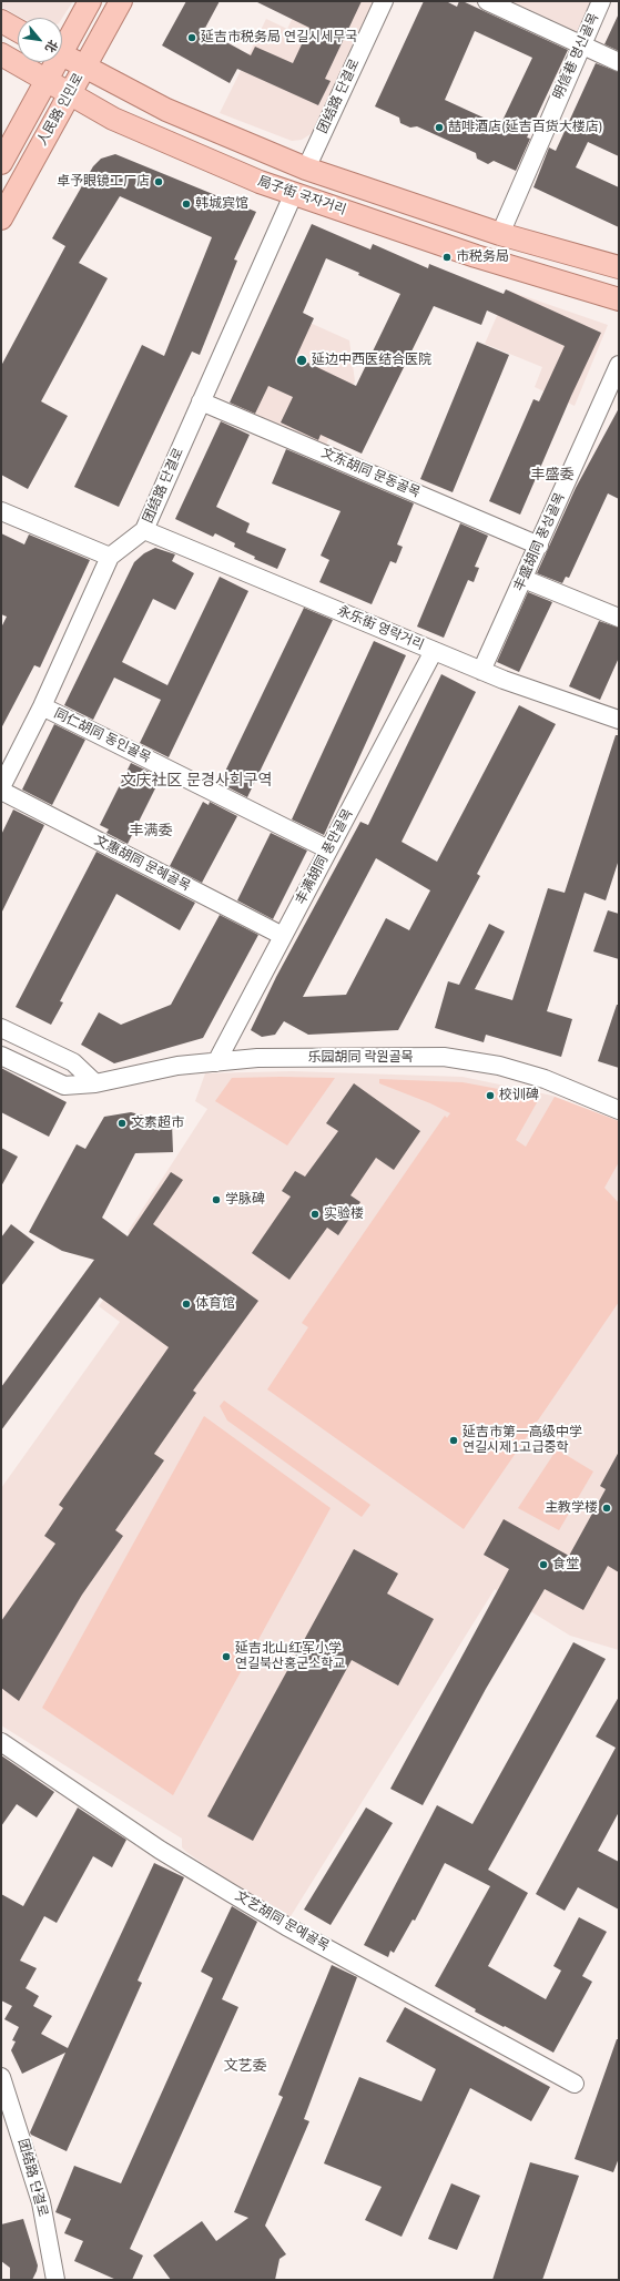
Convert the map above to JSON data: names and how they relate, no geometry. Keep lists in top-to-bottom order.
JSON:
{
  "streets": {
    "main road": ["人民路 인민로", "局子街 국자거리"],
    "street": [
      "明信巷 명신골목",
      "团结路 단결로",
      "文东胡同 문동골목",
      "丰盛胡同 풍성골목",
      "永乐街 영락거리",
      "同仁胡同 동인골목",
      "丰满胡同 풍만골목",
      "文惠胡同 문혜골목",
      "乐园胡同 락원골목",
      "文艺胡同 문예골목"
    ]
  },
  "crossings": [
    ["明信巷 명신골목", "局子街 국자거리"],
    ["团结路 단결로", "局子街 국자거리"],
    ["团结路 단결로", "文东胡同 문동골목"],
    ["团结路 단결로", "永乐街 영락거리"],
    ["团结路 단결로", "同仁胡同 동인골목"],
    ["团结路 단결로", "文惠胡同 문혜골목"],
    ["人民路 인민로", "局子街 국자거리"],
    ["文东胡同 문동골목", "丰盛胡同 풍성골목"],
    ["丰盛胡同 풍성골목", "永乐街 영락거리"],
    ["永乐街 영락거리", "丰满胡同 풍만골목"],
    ["同仁胡同 동인골목", "丰满胡同 풍만골목"],
    ["丰满胡同 풍만골목", "文惠胡同 문혜골목"],
    ["丰满胡同 풍만골목", "乐园胡同 락원골목"]
  ],
  "districts": [
    "丰盛委",
    "文庆社区 문경사회구역",
    "丰满委",
    "文艺委"
  ],
  "places": [
    "延吉市税务局 연길시세무국",
    "喆啡酒店(延吉百货大楼店)",
    "卓予眼镜工厂店",
    "韩城宾馆",
    "市税务局",
    "延边中西医结合医院",
    "校训碑",
    "文素超市",
    "学脉碑",
    "实验楼",
    "体育馆",
    "延吉市第一高级中学 연길시제1고급중학",
    "主教学楼",
    "食堂",
    "延吉北山红军小学 연길북산홍군소학교"
  ],
  "north": "bottom right"
}
